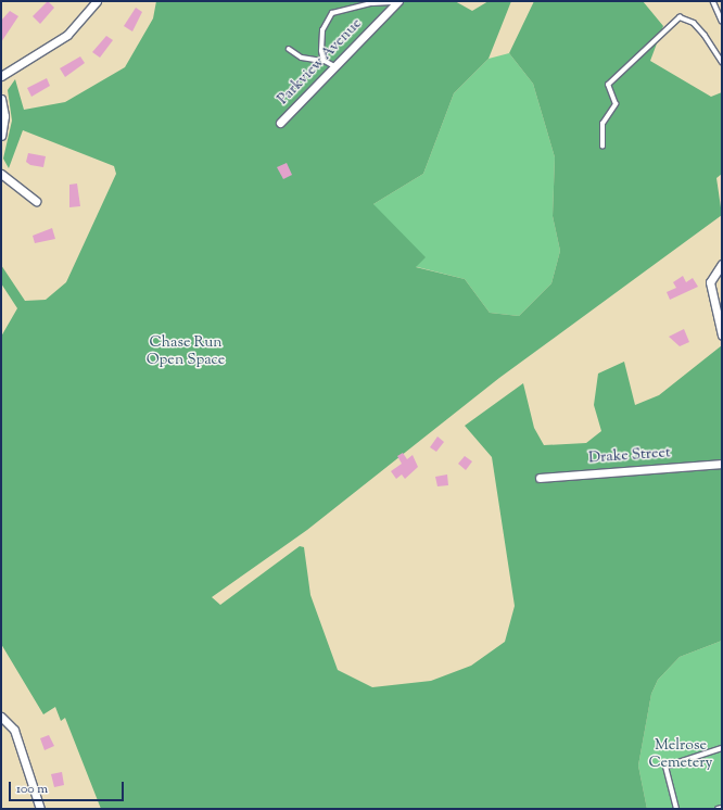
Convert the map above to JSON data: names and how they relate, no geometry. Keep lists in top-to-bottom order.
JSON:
{
  "streets": {
    "street": ["Parkview Avenue", "Drake Street"]
  },
  "parks": ["Chase Run Open Space", "Melrose Cemetery"],
  "scale_bar": "100 m"
}
